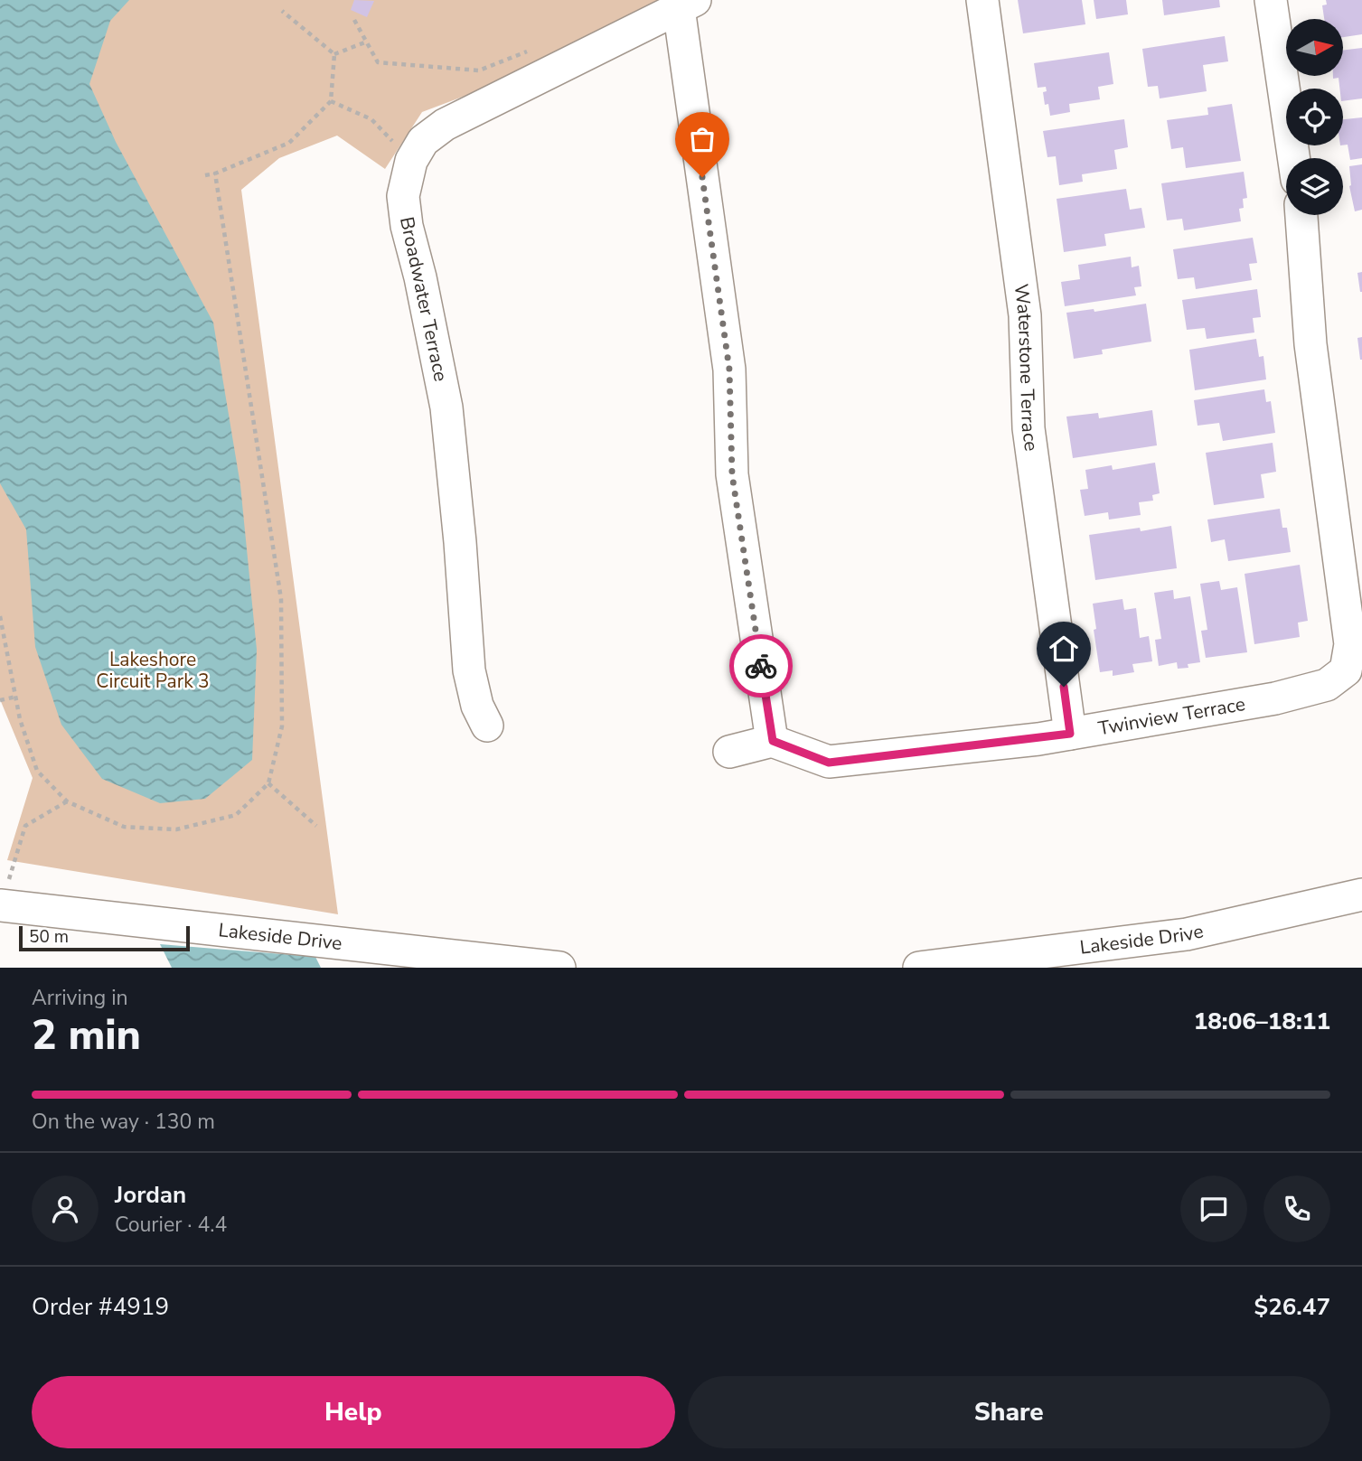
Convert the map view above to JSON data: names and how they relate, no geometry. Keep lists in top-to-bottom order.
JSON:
{
  "streets": {
    "street": [
      "Broadwater Terrace",
      "Waterstone Terrace",
      "Twinview Terrace",
      "Lakeside Drive"
    ]
  },
  "crossings": [
    ["Waterstone Terrace", "Twinview Terrace"]
  ],
  "parks": ["Lakeshore Circuit Park 3"],
  "scale_bar": "50 m",
  "north": "right",
  "page": {
    "scale": "50 m",
    "heading": ["2 min", "Arriving in", "18:06–18:11"],
    "panel": [
      "Jordan",
      "Courier · 4.4",
      "Order #4919",
      "$26.47"
    ],
    "bar": "On the way · 130 m",
    "buttons": ["Help", "Share"]
  }
}
